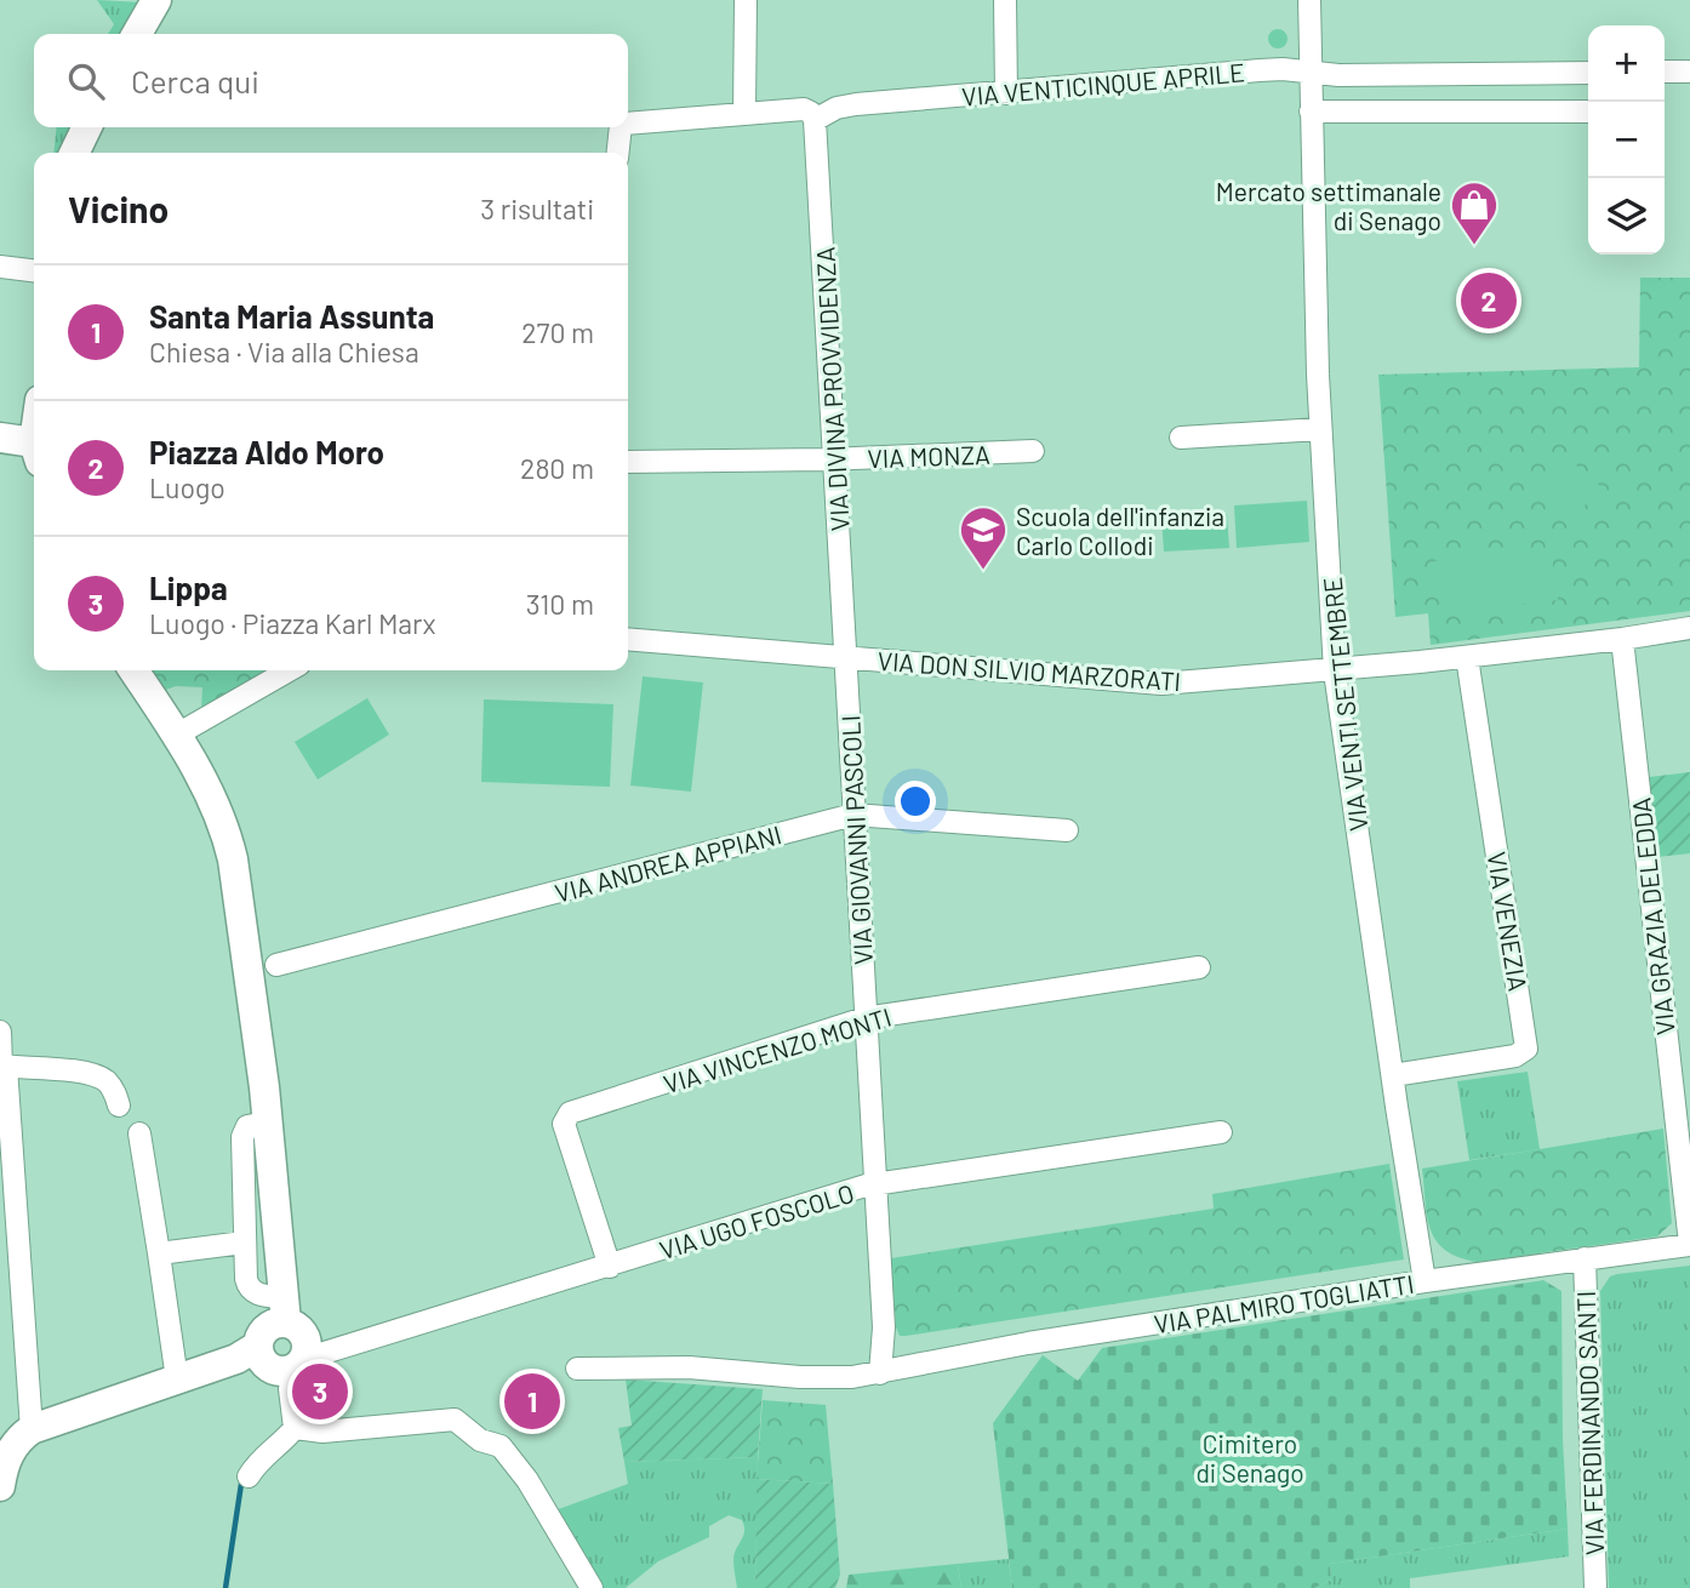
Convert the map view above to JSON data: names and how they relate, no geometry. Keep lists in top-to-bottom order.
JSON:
{
  "streets": {
    "street": [
      "VIA VENTICINQUE APRILE",
      "VIA DIVINA PROVVIDENZA",
      "VIA MONZA",
      "VIA DON SILVIO MARZORATI",
      "VIA VENTI SETTEMBRE",
      "VIA GIOVANNI PASCOLI",
      "VIA ANDREA APPIANI",
      "VIA GRAZIA DELEDDA",
      "VIA VENEZIA",
      "VIA VINCENZO MONTI",
      "VIA UGO FOSCOLO",
      "VIA PALMIRO TOGLIATTI",
      "VIA FERDINANDO SANTI"
    ]
  },
  "crossings": [
    ["VIA VENTICINQUE APRILE", "VIA DIVINA PROVVIDENZA"],
    ["VIA VENTICINQUE APRILE", "VIA VENTI SETTEMBRE"],
    ["VIA DIVINA PROVVIDENZA", "VIA MONZA"],
    ["VIA DIVINA PROVVIDENZA", "VIA DON SILVIO MARZORATI"],
    ["VIA DIVINA PROVVIDENZA", "VIA GIOVANNI PASCOLI"],
    ["VIA DON SILVIO MARZORATI", "VIA VENTI SETTEMBRE"],
    ["VIA DON SILVIO MARZORATI", "VIA GIOVANNI PASCOLI"],
    ["VIA DON SILVIO MARZORATI", "VIA GRAZIA DELEDDA"],
    ["VIA DON SILVIO MARZORATI", "VIA VENEZIA"],
    ["VIA VENTI SETTEMBRE", "VIA VENEZIA"],
    ["VIA VENTI SETTEMBRE", "VIA PALMIRO TOGLIATTI"],
    ["VIA GIOVANNI PASCOLI", "VIA ANDREA APPIANI"],
    ["VIA GIOVANNI PASCOLI", "VIA VINCENZO MONTI"],
    ["VIA GIOVANNI PASCOLI", "VIA UGO FOSCOLO"],
    ["VIA GIOVANNI PASCOLI", "VIA PALMIRO TOGLIATTI"],
    ["VIA GRAZIA DELEDDA", "VIA PALMIRO TOGLIATTI"],
    ["VIA VINCENZO MONTI", "VIA UGO FOSCOLO"],
    ["VIA PALMIRO TOGLIATTI", "VIA FERDINANDO SANTI"]
  ],
  "parks": ["Cimitero di Senago"],
  "places": {
    "shop": ["Mercato settimanale di Senago"],
    "school or university": ["Scuola dell'infanzia Carlo Collodi"]
  },
  "page": {
    "map_buttons": ["+", "−"],
    "search": "Cerca qui",
    "heading": ["Vicino", "3 risultati"],
    "list": [
      {
        "mark": "1",
        "name": "Santa Maria Assunta",
        "note": "Chiesa · Via alla Chiesa",
        "value": "270 m"
      },
      {
        "mark": "2",
        "name": "Piazza Aldo Moro",
        "note": "Luogo",
        "value": "280 m"
      },
      {
        "mark": "3",
        "name": "Lippa",
        "note": "Luogo · Piazza Karl Marx",
        "value": "310 m"
      }
    ],
    "pins": ["2", "3", "1"]
  }
}
